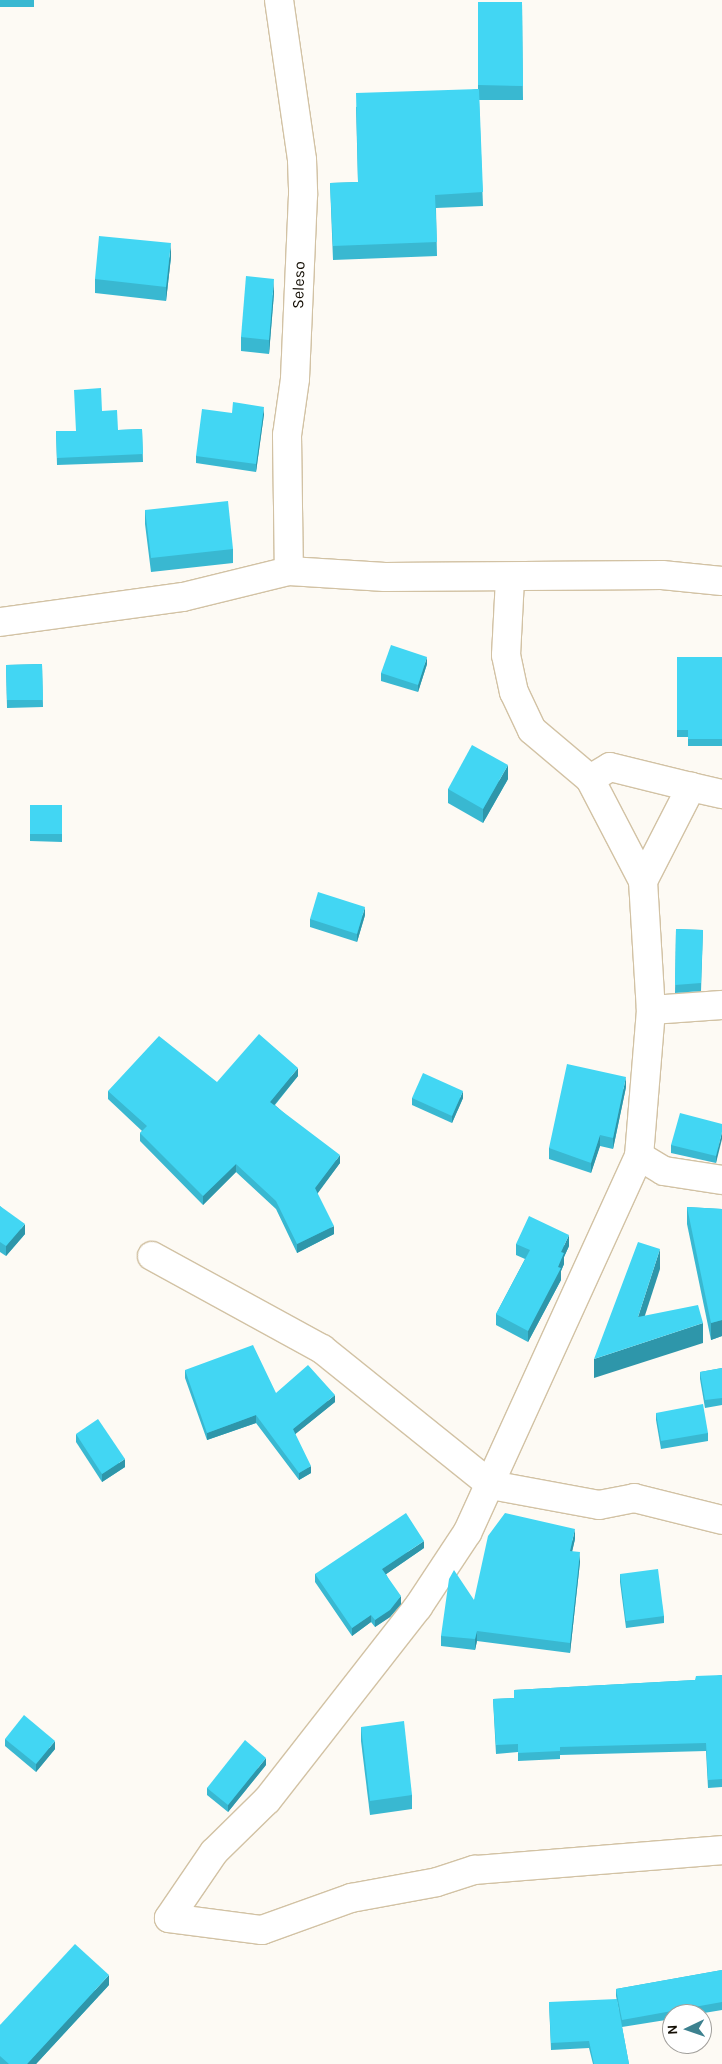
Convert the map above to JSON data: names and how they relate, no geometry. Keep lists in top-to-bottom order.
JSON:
{
  "streets": {
    "street": ["Seleso"]
  },
  "north": "left"
}
